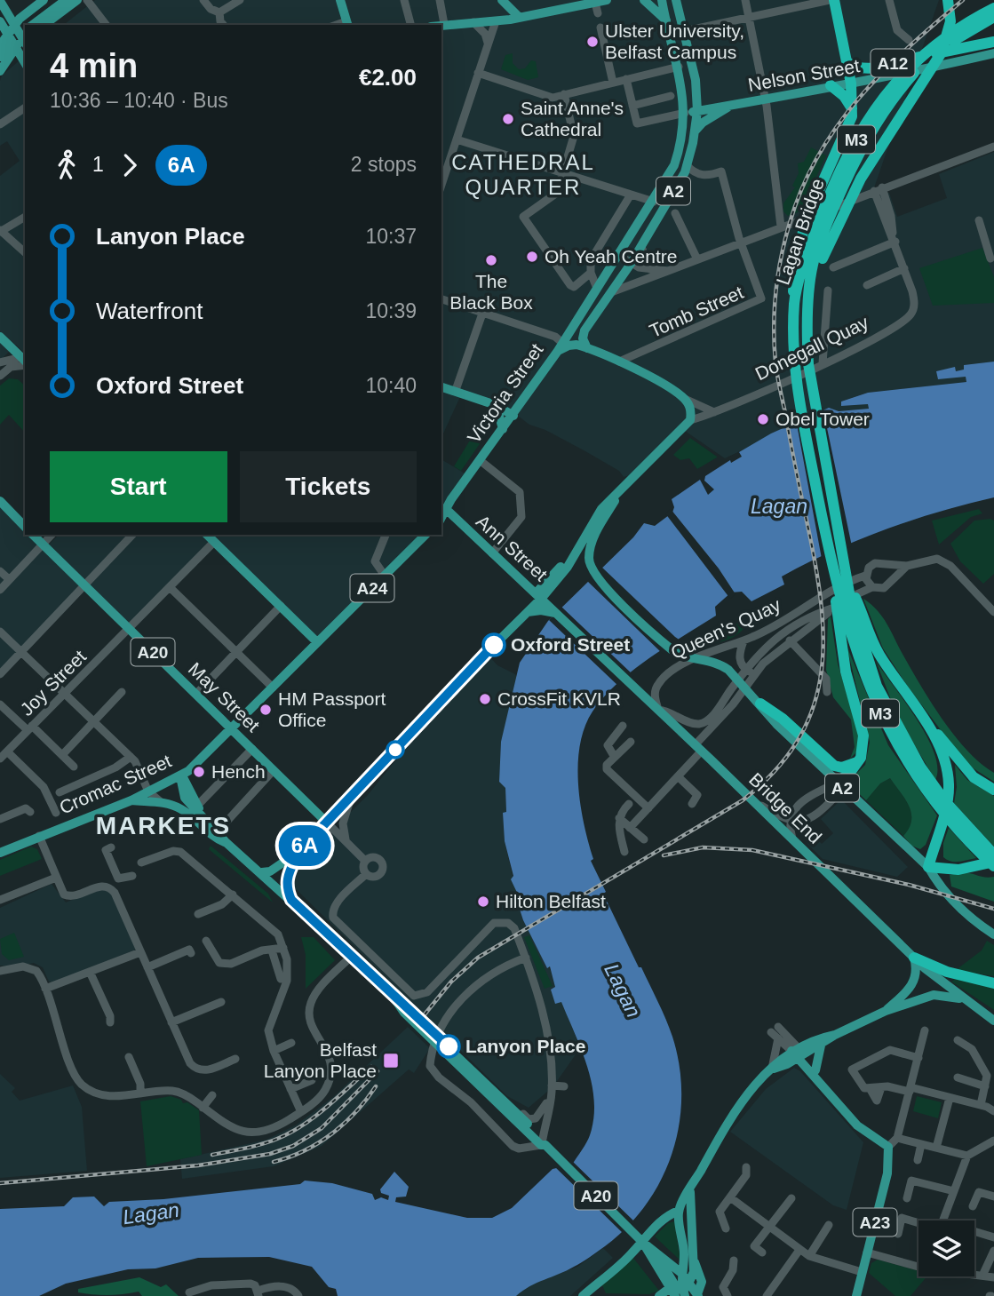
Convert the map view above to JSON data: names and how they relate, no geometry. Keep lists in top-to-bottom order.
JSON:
{
  "streets": {
    "highway": [
      "A12",
      "Nelson Street",
      "M3",
      "Lagan Bridge",
      "Bridge End"
    ],
    "main road": [
      "A2",
      "Victoria Street",
      "Ann Street",
      "A24",
      "A20",
      "May Street",
      "Cromac Street",
      "A23"
    ],
    "street": [
      "Tomb Street",
      "Donegall Quay",
      "Queen's Quay",
      "Joy Street"
    ]
  },
  "crossings": [
    ["A12", "Nelson Street"],
    ["A12", "M3"],
    ["Nelson Street", "M3"],
    ["Nelson Street", "A2"],
    ["M3", "Lagan Bridge"],
    ["A2", "Donegall Quay"],
    ["A2", "Victoria Street"],
    ["A2", "Ann Street"],
    ["A2", "Queen's Quay"],
    ["Victoria Street", "Ann Street"],
    ["Ann Street", "Bridge End"],
    ["A24", "May Street"],
    ["A24", "Cromac Street"],
    ["Queen's Quay", "Bridge End"],
    ["A20", "May Street"],
    ["A20", "Cromac Street"],
    ["Joy Street", "May Street"],
    ["May Street", "Cromac Street"]
  ],
  "districts": ["CATHEDRAL QUARTER", "MARKETS"],
  "water": ["Lagan"],
  "places": {
    "other": [
      "Ulster University, Belfast Campus",
      "Saint Anne's Cathedral",
      "Oh Yeah Centre",
      "The Black Box",
      "Obel Tower",
      "Oxford Street",
      "CrossFit KVLR",
      "HM Passport Office",
      "Hench",
      "Hilton Belfast",
      "Lanyon Place"
    ],
    "transit": ["Belfast Lanyon Place"]
  },
  "lines": ["bus line 6A"],
  "page": {
    "on_map": "6A",
    "heading": ["4 min", "10:36 – 10:40 · Bus", "€2.00"],
    "legs": ["1", "6A", "2 stops"],
    "list": [
      {
        "name": "Lanyon Place",
        "value": "10:37"
      },
      {
        "name": "Waterfront",
        "value": "10:39"
      },
      {
        "name": "Oxford Street",
        "value": "10:40"
      }
    ],
    "buttons": ["Start", "Tickets"]
  }
}
